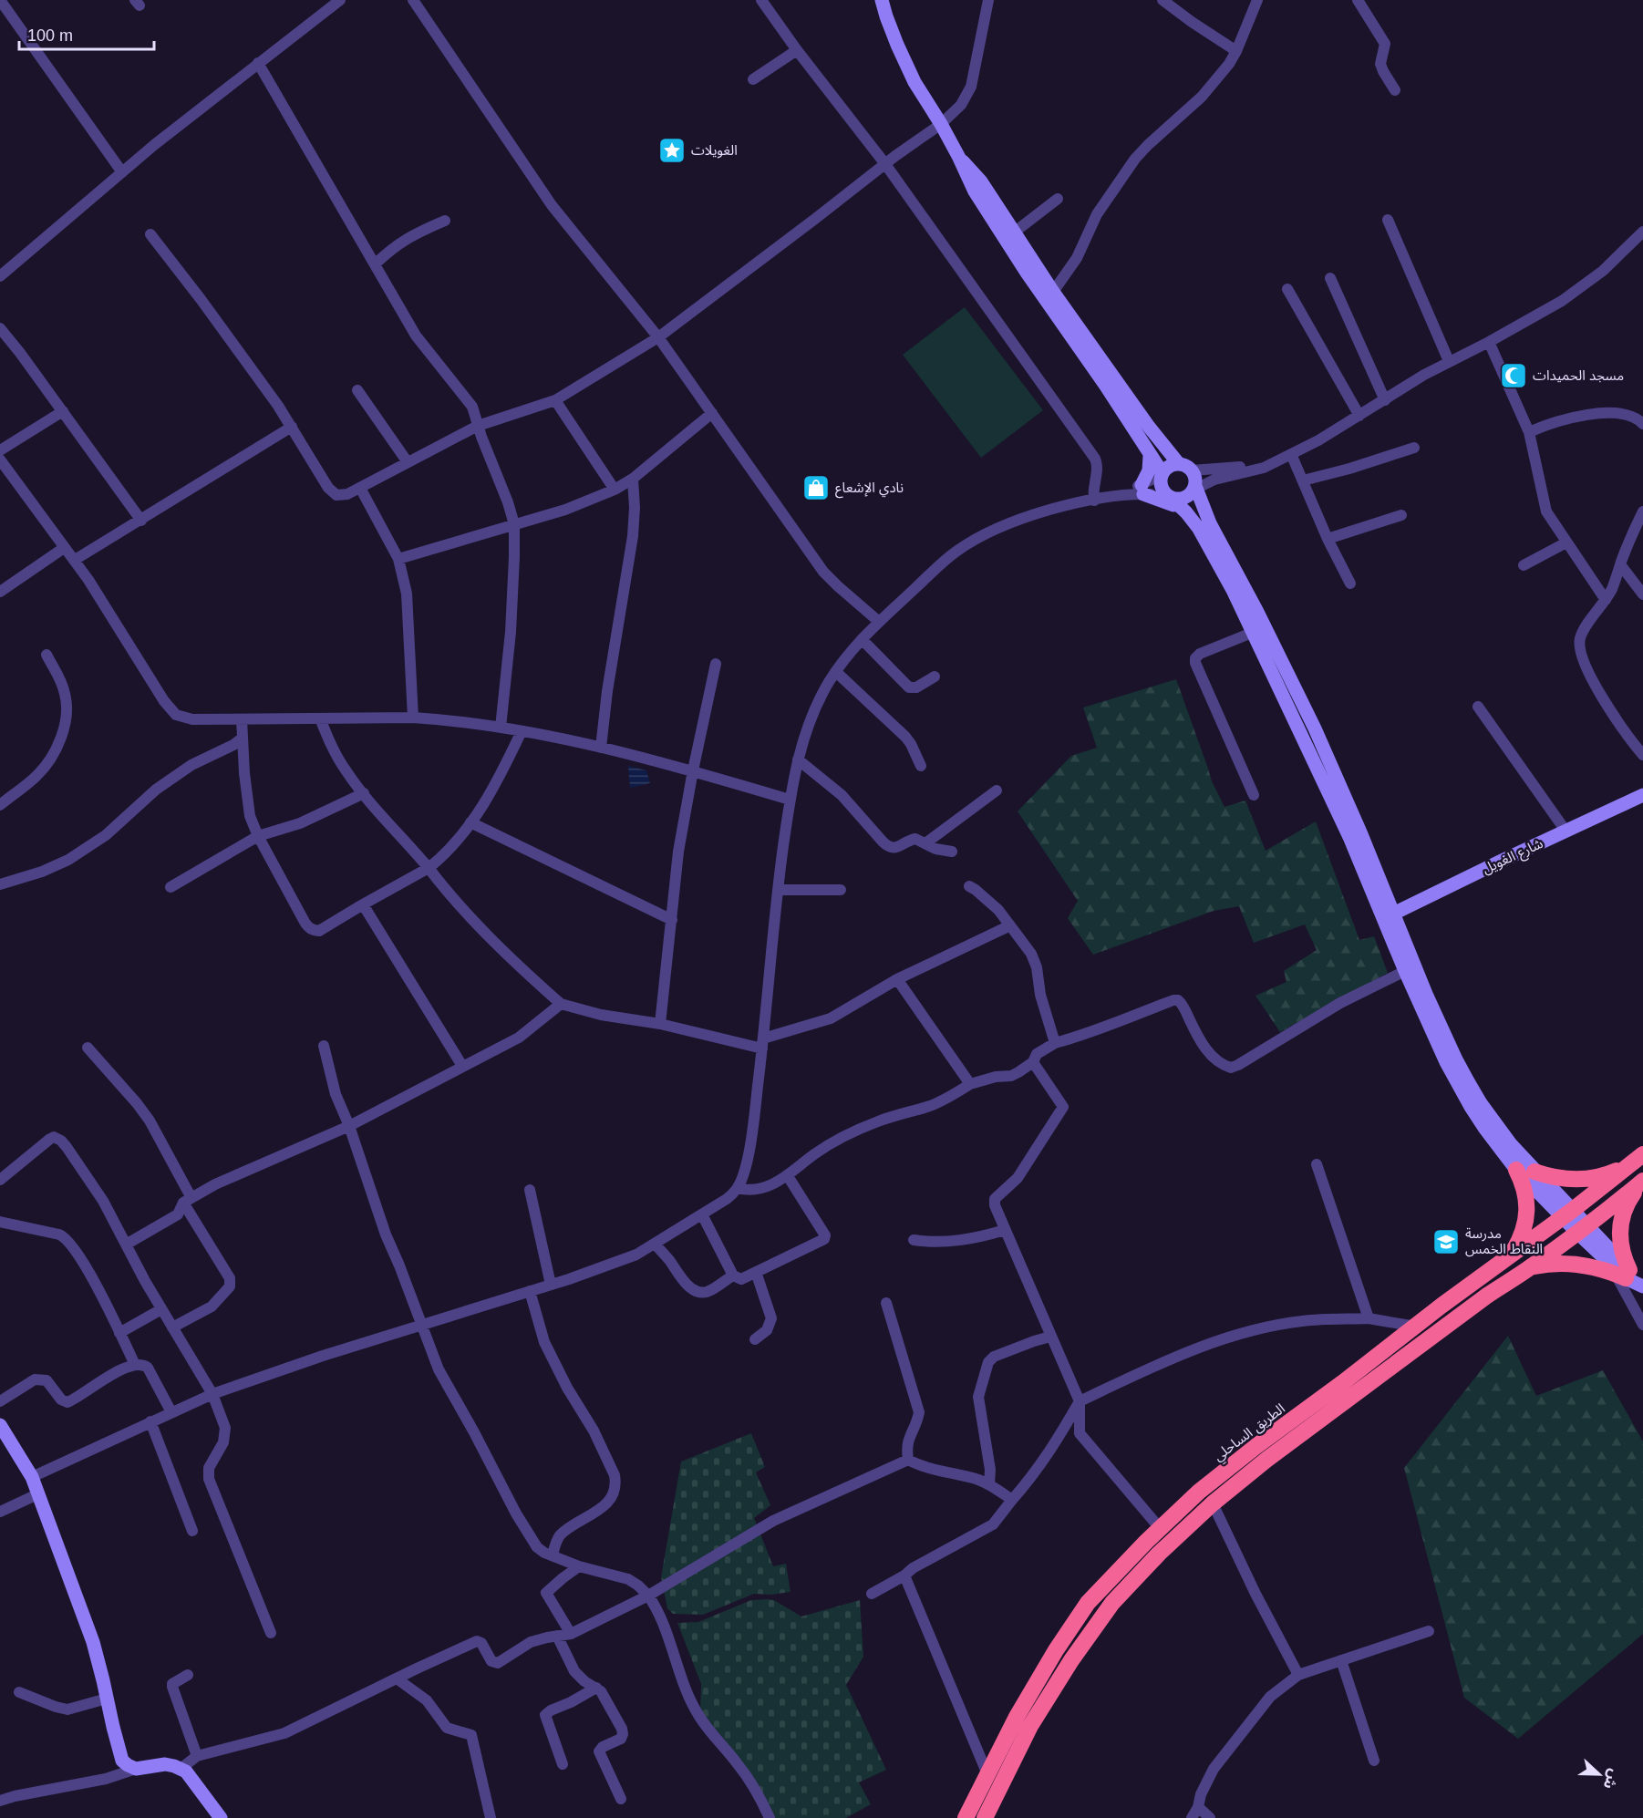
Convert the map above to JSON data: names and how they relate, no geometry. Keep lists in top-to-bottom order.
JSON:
{
  "streets": {
    "highway": ["الطريق الساحلي"],
    "street": ["شارع الغويل"]
  },
  "places": {
    "place": ["الغويلات"],
    "mosque": ["مسجد الحميدات"],
    "shop": ["نادي الإشعاع"],
    "school or university": ["مدرسة النقاط الخمس"]
  },
  "scale_bar": "100 m",
  "north": "right"
}
